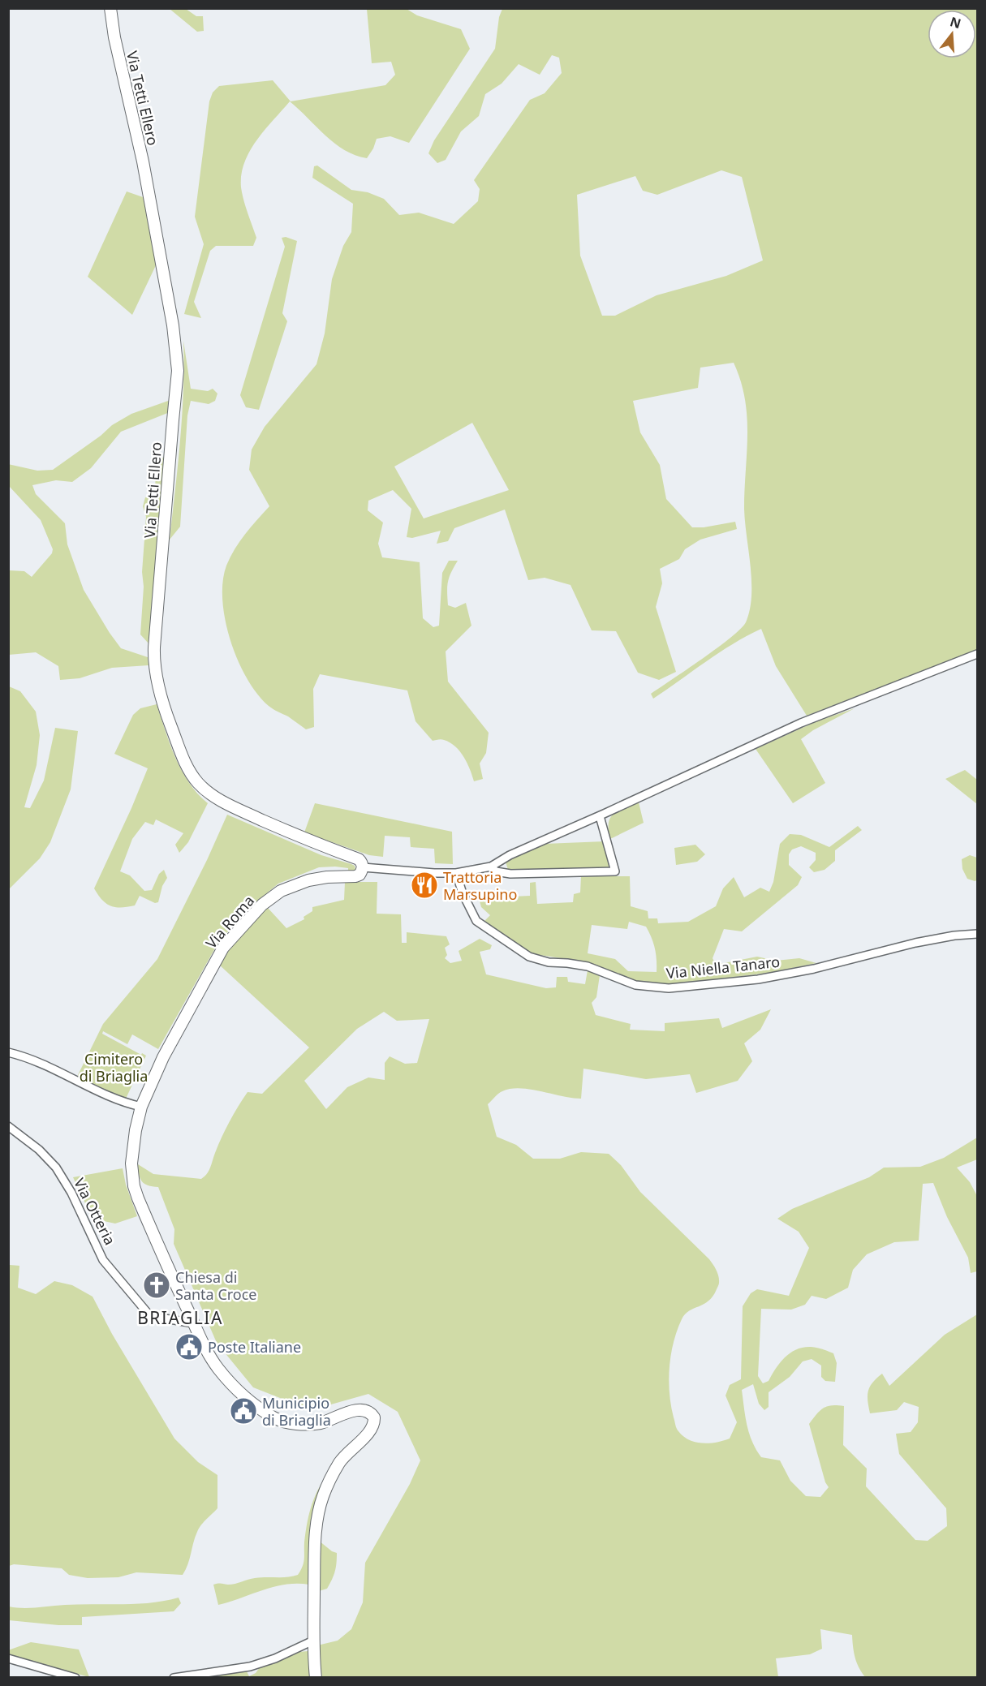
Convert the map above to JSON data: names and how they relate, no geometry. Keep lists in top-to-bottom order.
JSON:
{
  "streets": {
    "main road": ["Via Tetti Ellero", "Via Roma"],
    "street": ["Via Niella Tanaro", "Via Otteria"]
  },
  "crossings": [
    ["Via Tetti Ellero", "Via Roma"],
    ["Via Roma", "Via Otteria"]
  ],
  "districts": ["BRIAGLIA"],
  "parks": ["Cimitero di Briaglia"],
  "places": {
    "restaurant": ["Trattoria Marsupino"],
    "church": ["Chiesa di Santa Croce"],
    "public building": ["Poste Italiane", "Municipio di Briaglia"]
  },
  "north": "top"
}
